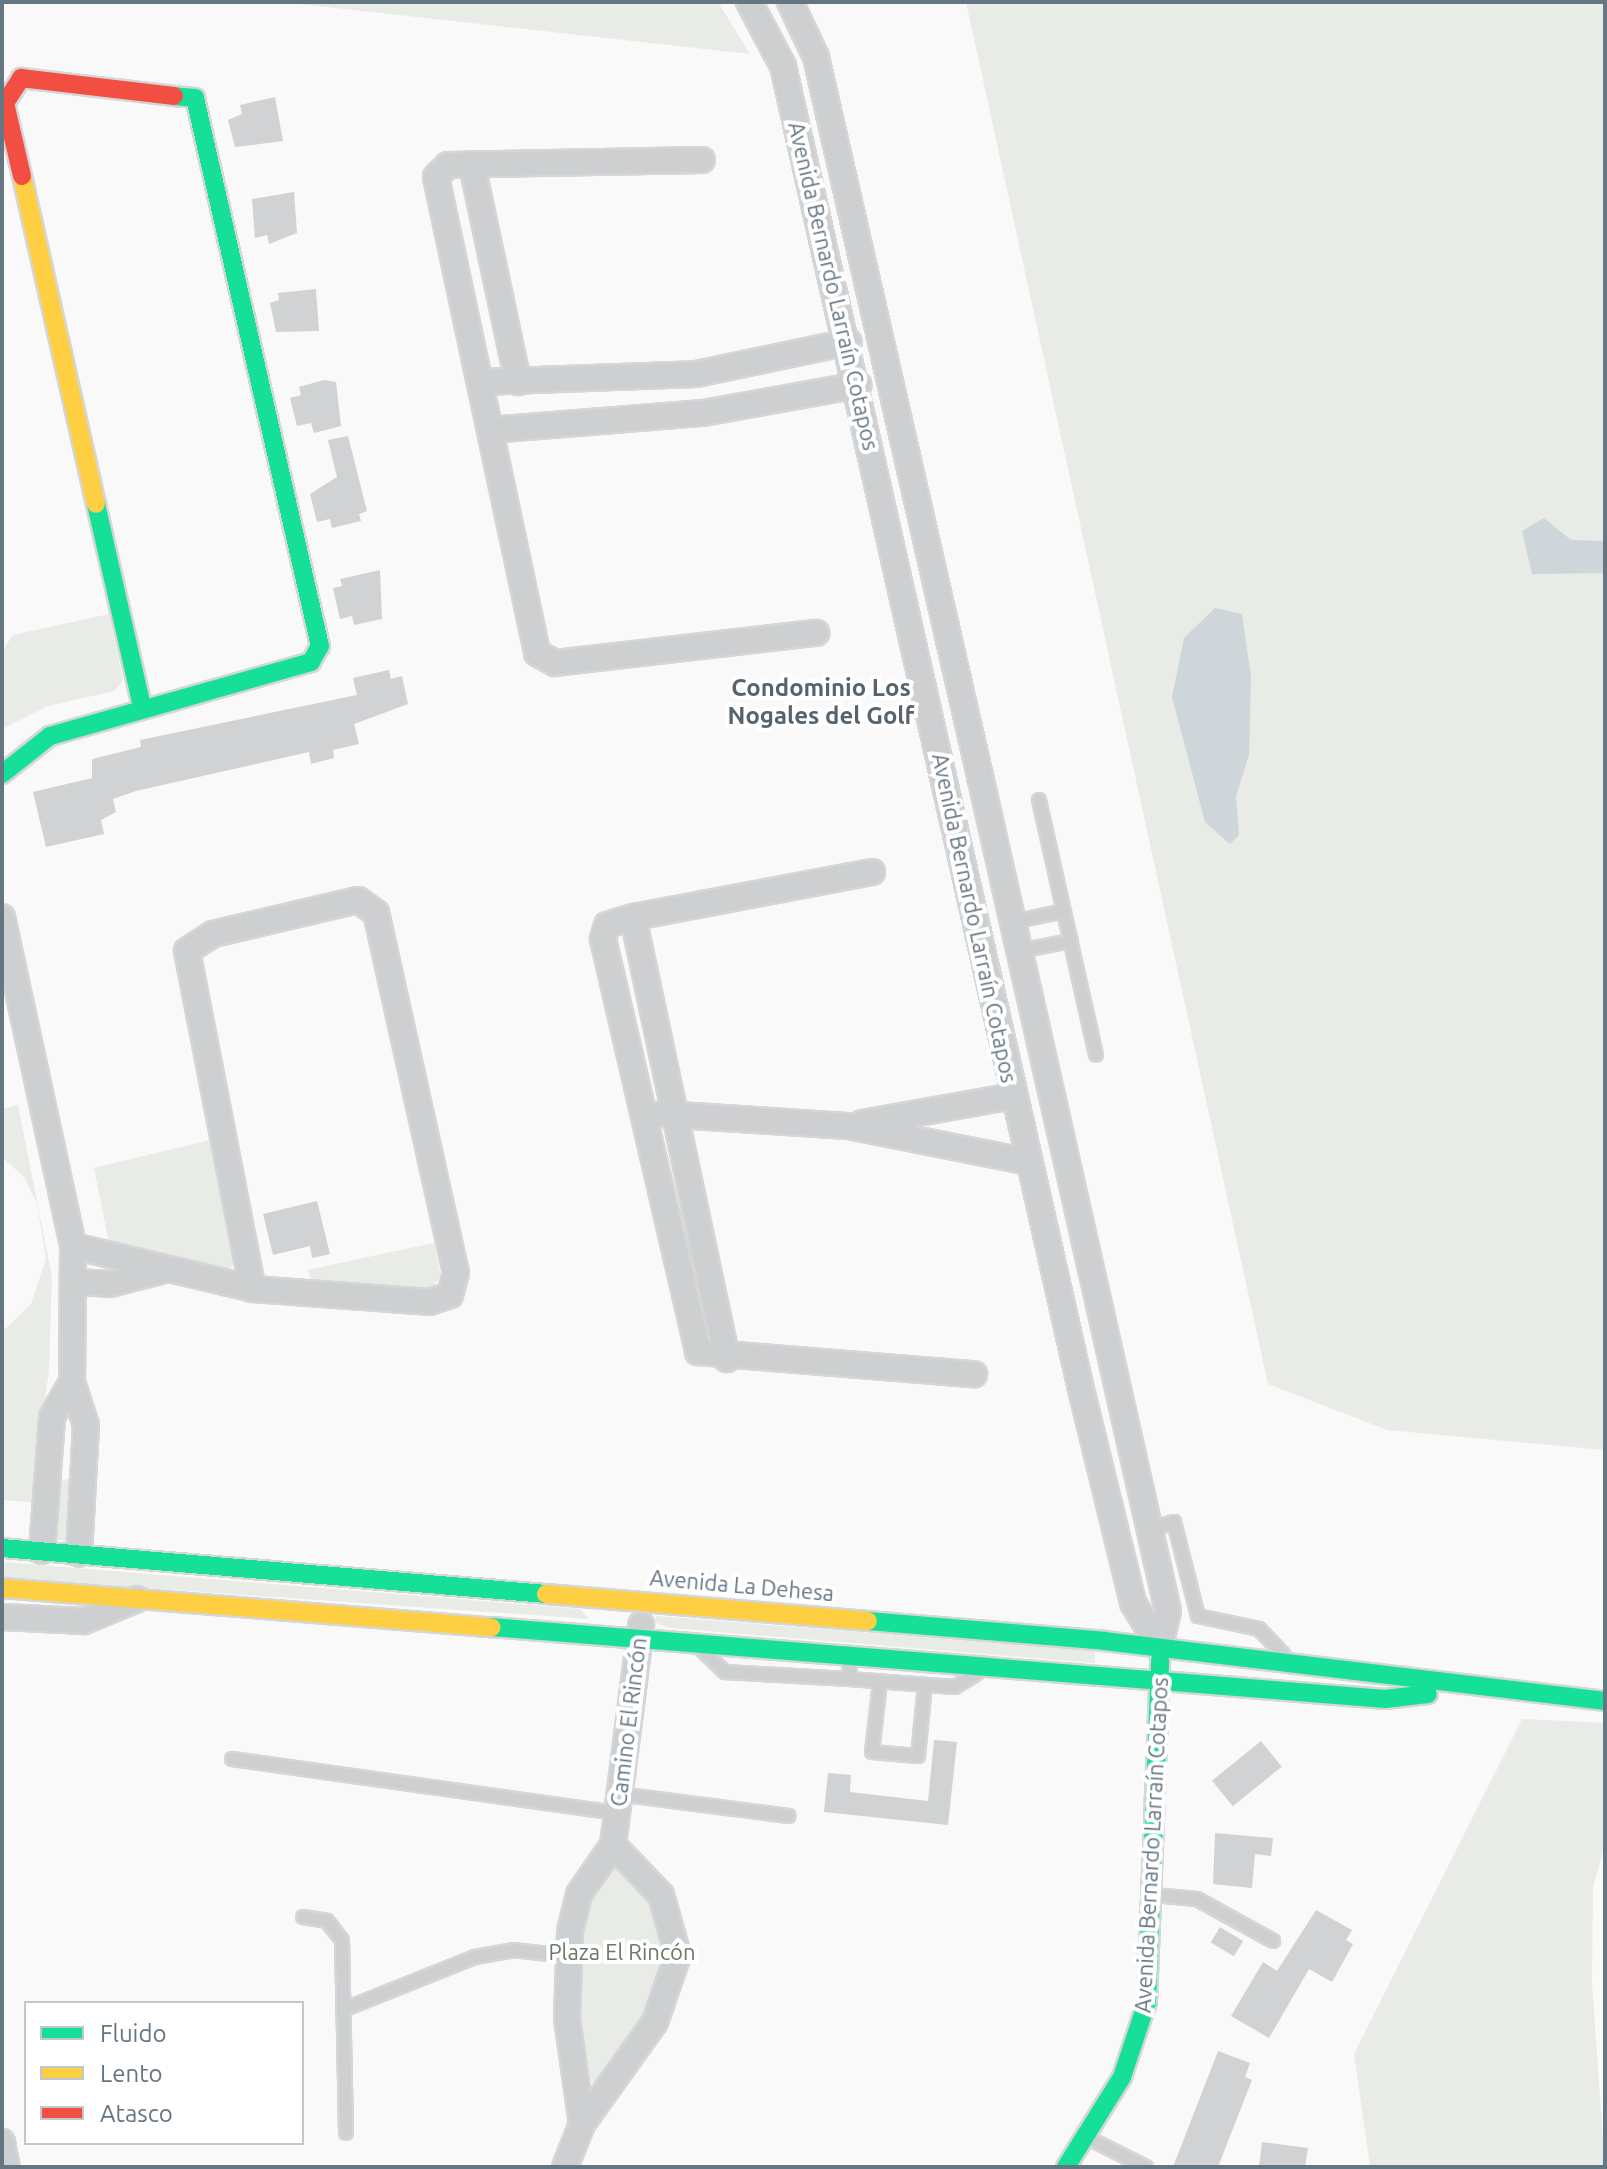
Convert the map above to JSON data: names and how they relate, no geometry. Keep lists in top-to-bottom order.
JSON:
{
  "streets": {
    "street": ["Avenida Bernardo Larraín Cotapos", "Avenida La Dehesa", "Camino El Rincón"]
  },
  "crossings": [
    ["Avenida Bernardo Larraín Cotapos", "Avenida La Dehesa"],
    ["Avenida La Dehesa", "Camino El Rincón"]
  ],
  "districts": ["Condominio Los Nogales del Golf"],
  "parks": ["Plaza El Rincón"],
  "legend": ["Fluido", "Lento", "Atasco"]
}
